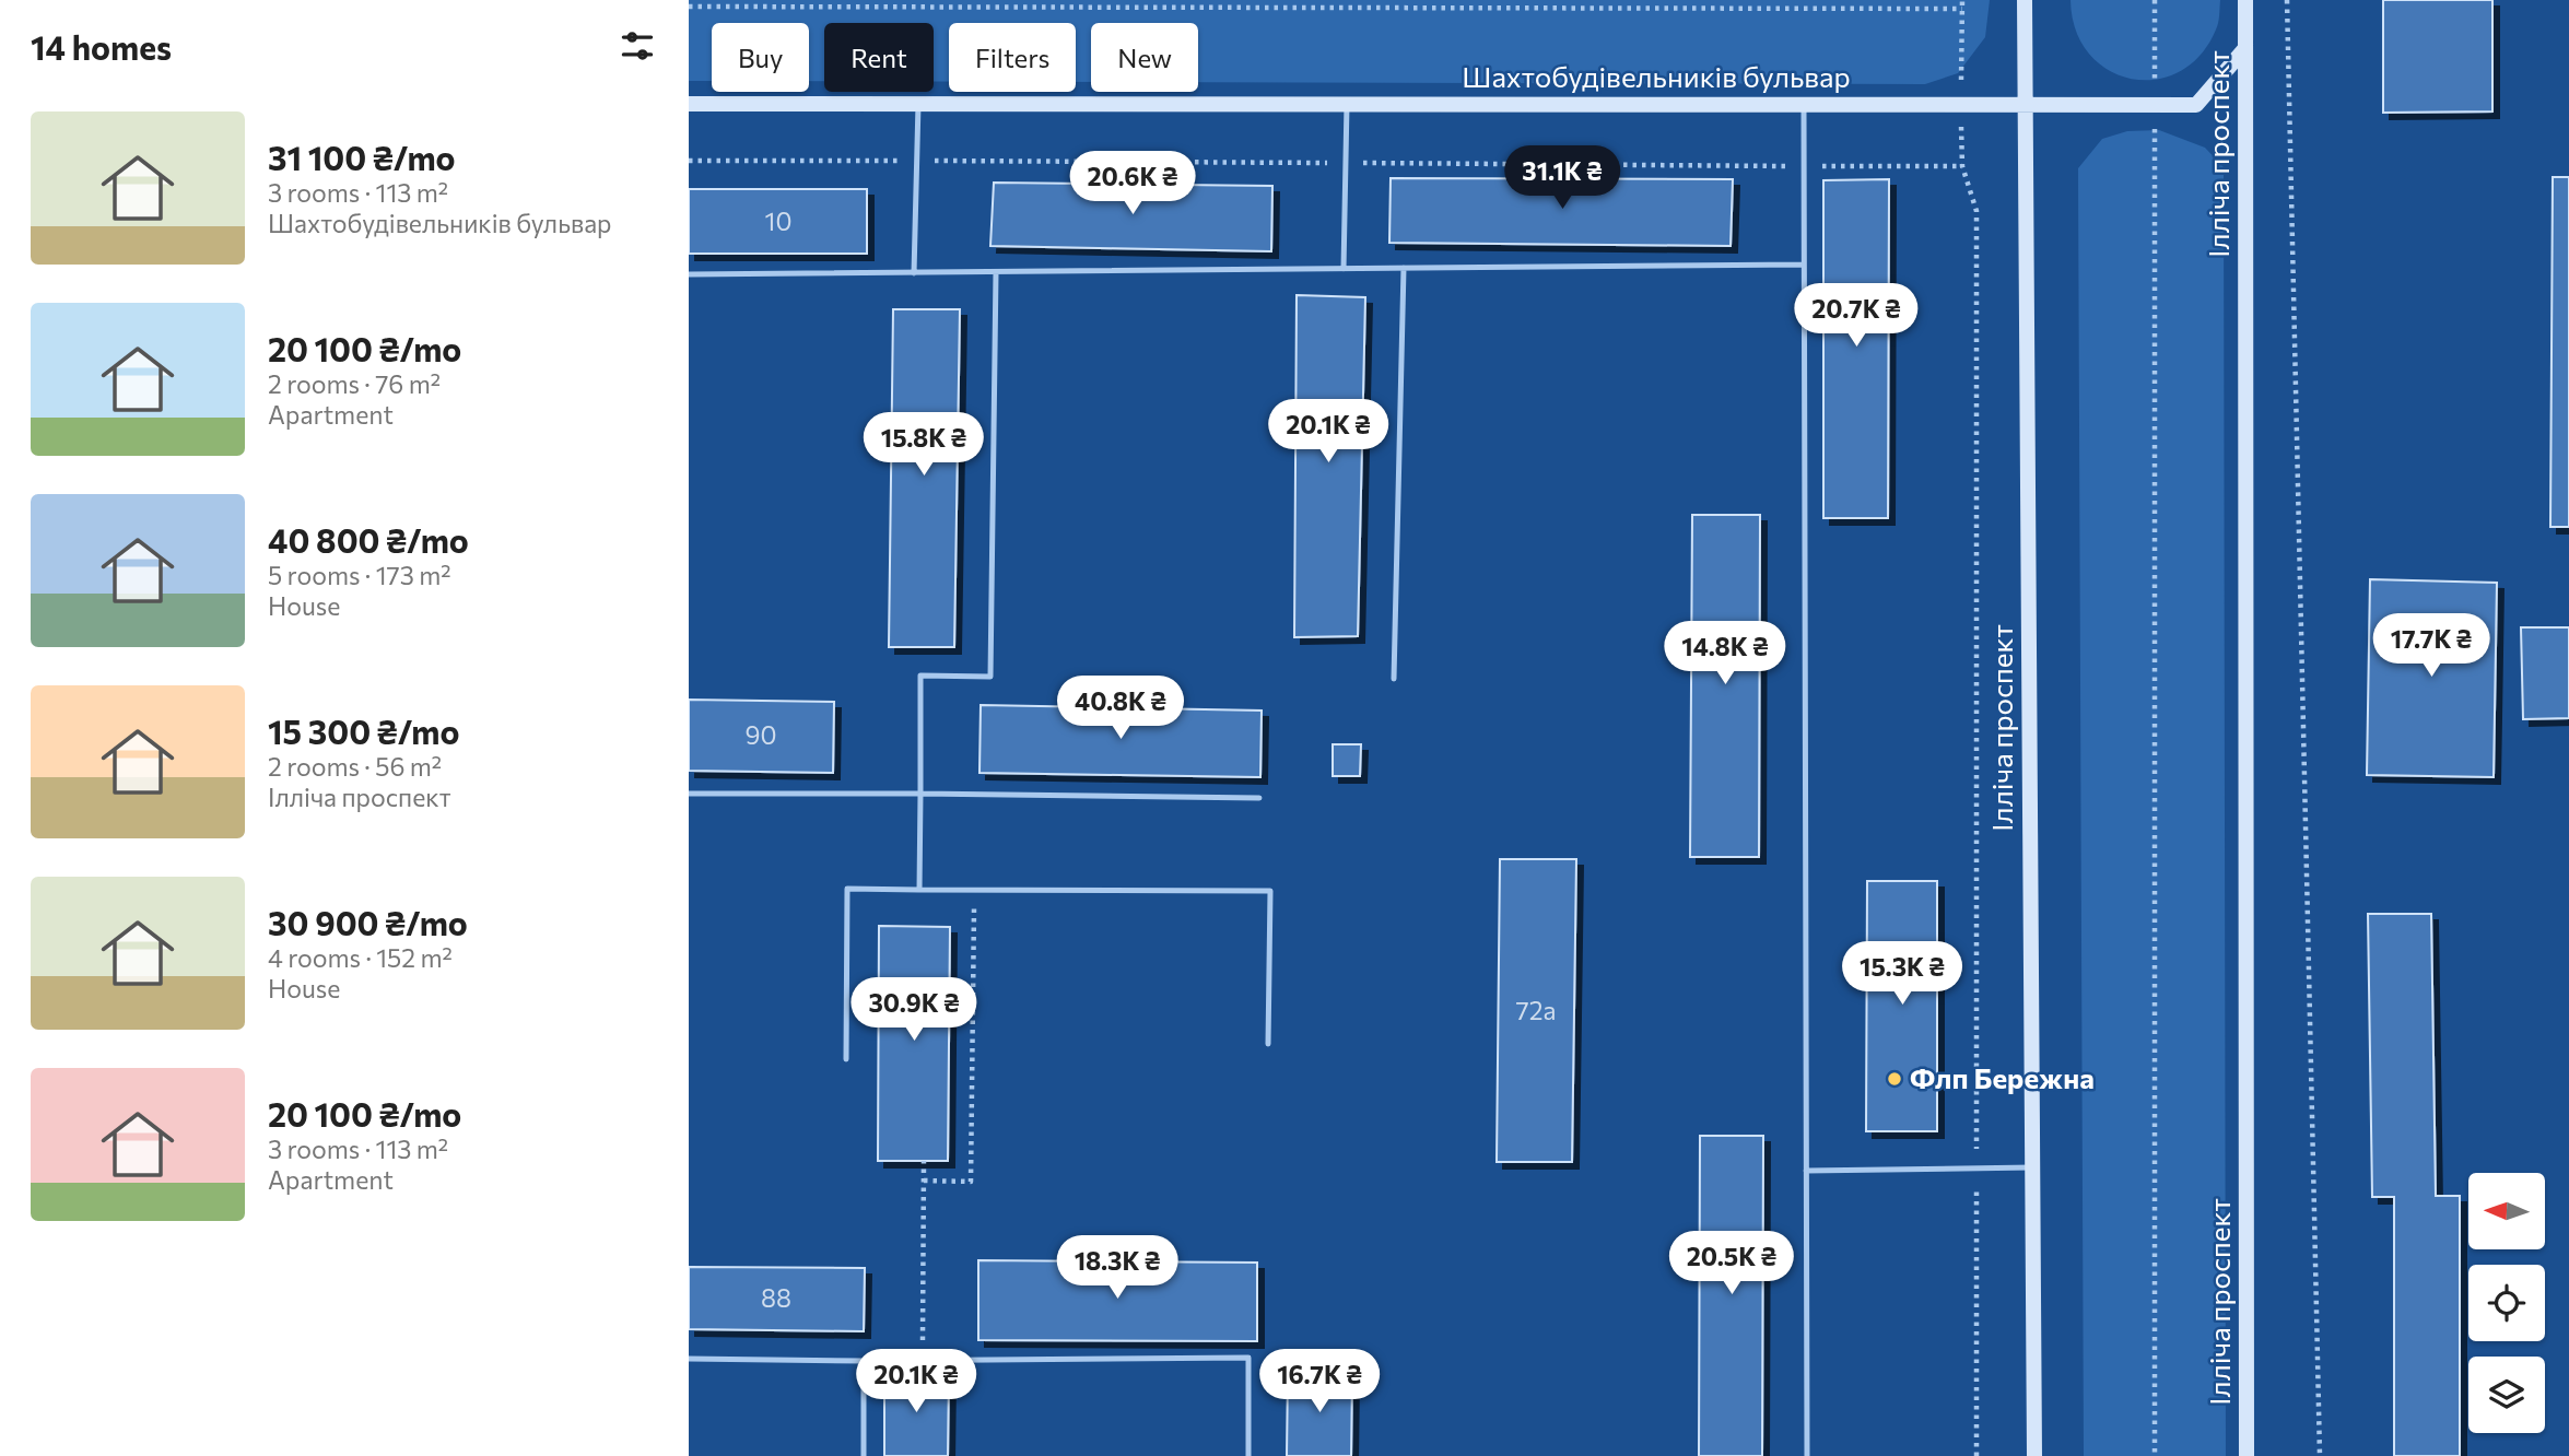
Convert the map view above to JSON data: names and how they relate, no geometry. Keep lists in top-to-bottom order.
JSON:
{
  "streets": {
    "main road": ["Шахтобудівельників бульвар", "Ілліча проспект"]
  },
  "crossings": [
    ["Шахтобудівельників бульвар", "Ілліча проспект"]
  ],
  "places": ["Флп Бережна"],
  "house_numbers": [
    "10",
    "90",
    "72а",
    "88"
  ],
  "north": "left",
  "page": {
    "heading": "14 homes",
    "chip": [
      "Buy",
      "Rent",
      "Filters",
      "New"
    ],
    "list": [
      {
        "name": "31 100 ₴/mo",
        "note": "3 rooms · 113 m² · Шахтобудівельників бульвар"
      },
      {
        "name": "20 100 ₴/mo",
        "note": "2 rooms · 76 m² · Apartment"
      },
      {
        "name": "40 800 ₴/mo",
        "note": "5 rooms · 173 m² · House"
      },
      {
        "name": "15 300 ₴/mo",
        "note": "2 rooms · 56 m² · Ілліча проспект"
      },
      {
        "name": "30 900 ₴/mo",
        "note": "4 rooms · 152 m² · House"
      },
      {
        "name": "20 100 ₴/mo",
        "note": "3 rooms · 113 m² · Apartment"
      }
    ],
    "price": [
      "31.1K ₴",
      "20.6K ₴",
      "20.7K ₴",
      "20.1K ₴",
      "15.8K ₴",
      "17.7K ₴",
      "14.8K ₴",
      "40.8K ₴",
      "15.3K ₴",
      "30.9K ₴",
      "20.5K ₴",
      "18.3K ₴",
      "20.1K ₴",
      "16.7K ₴"
    ]
  }
}
